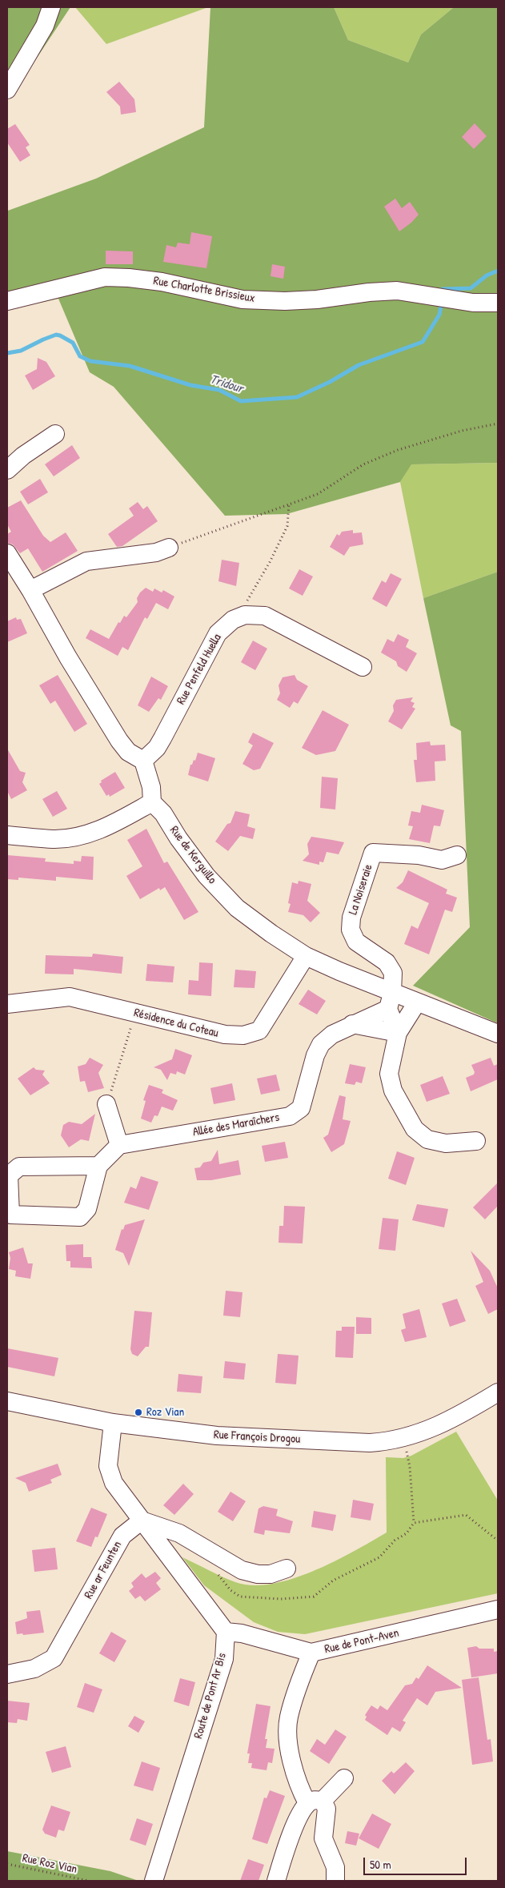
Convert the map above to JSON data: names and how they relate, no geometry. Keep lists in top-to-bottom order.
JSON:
{
  "streets": {
    "street": [
      "Rue Charlotte Brissieux",
      "Rue Penfeld Huella",
      "Rue de Kerguillo",
      "La Noiseraie",
      "Résidence du Coteau",
      "Allée des Maraîchers",
      "Rue François Drogou",
      "Rue ar Feunten",
      "Rue de Pont-Aven",
      "Route de Pont Ar Bis"
    ],
    "path": ["Rue Roz Vian"]
  },
  "crossings": [
    ["Rue de Kerguillo", "La Noiseraie"],
    ["Rue de Kerguillo", "Résidence du Coteau"],
    ["Rue de Kerguillo", "Allée des Maraîchers"],
    ["La Noiseraie", "Allée des Maraîchers"],
    ["Rue de Pont-Aven", "Route de Pont Ar Bis"]
  ],
  "water": ["Tridour"],
  "places": ["Roz Vian"],
  "scale_bar": "50 m"
}
